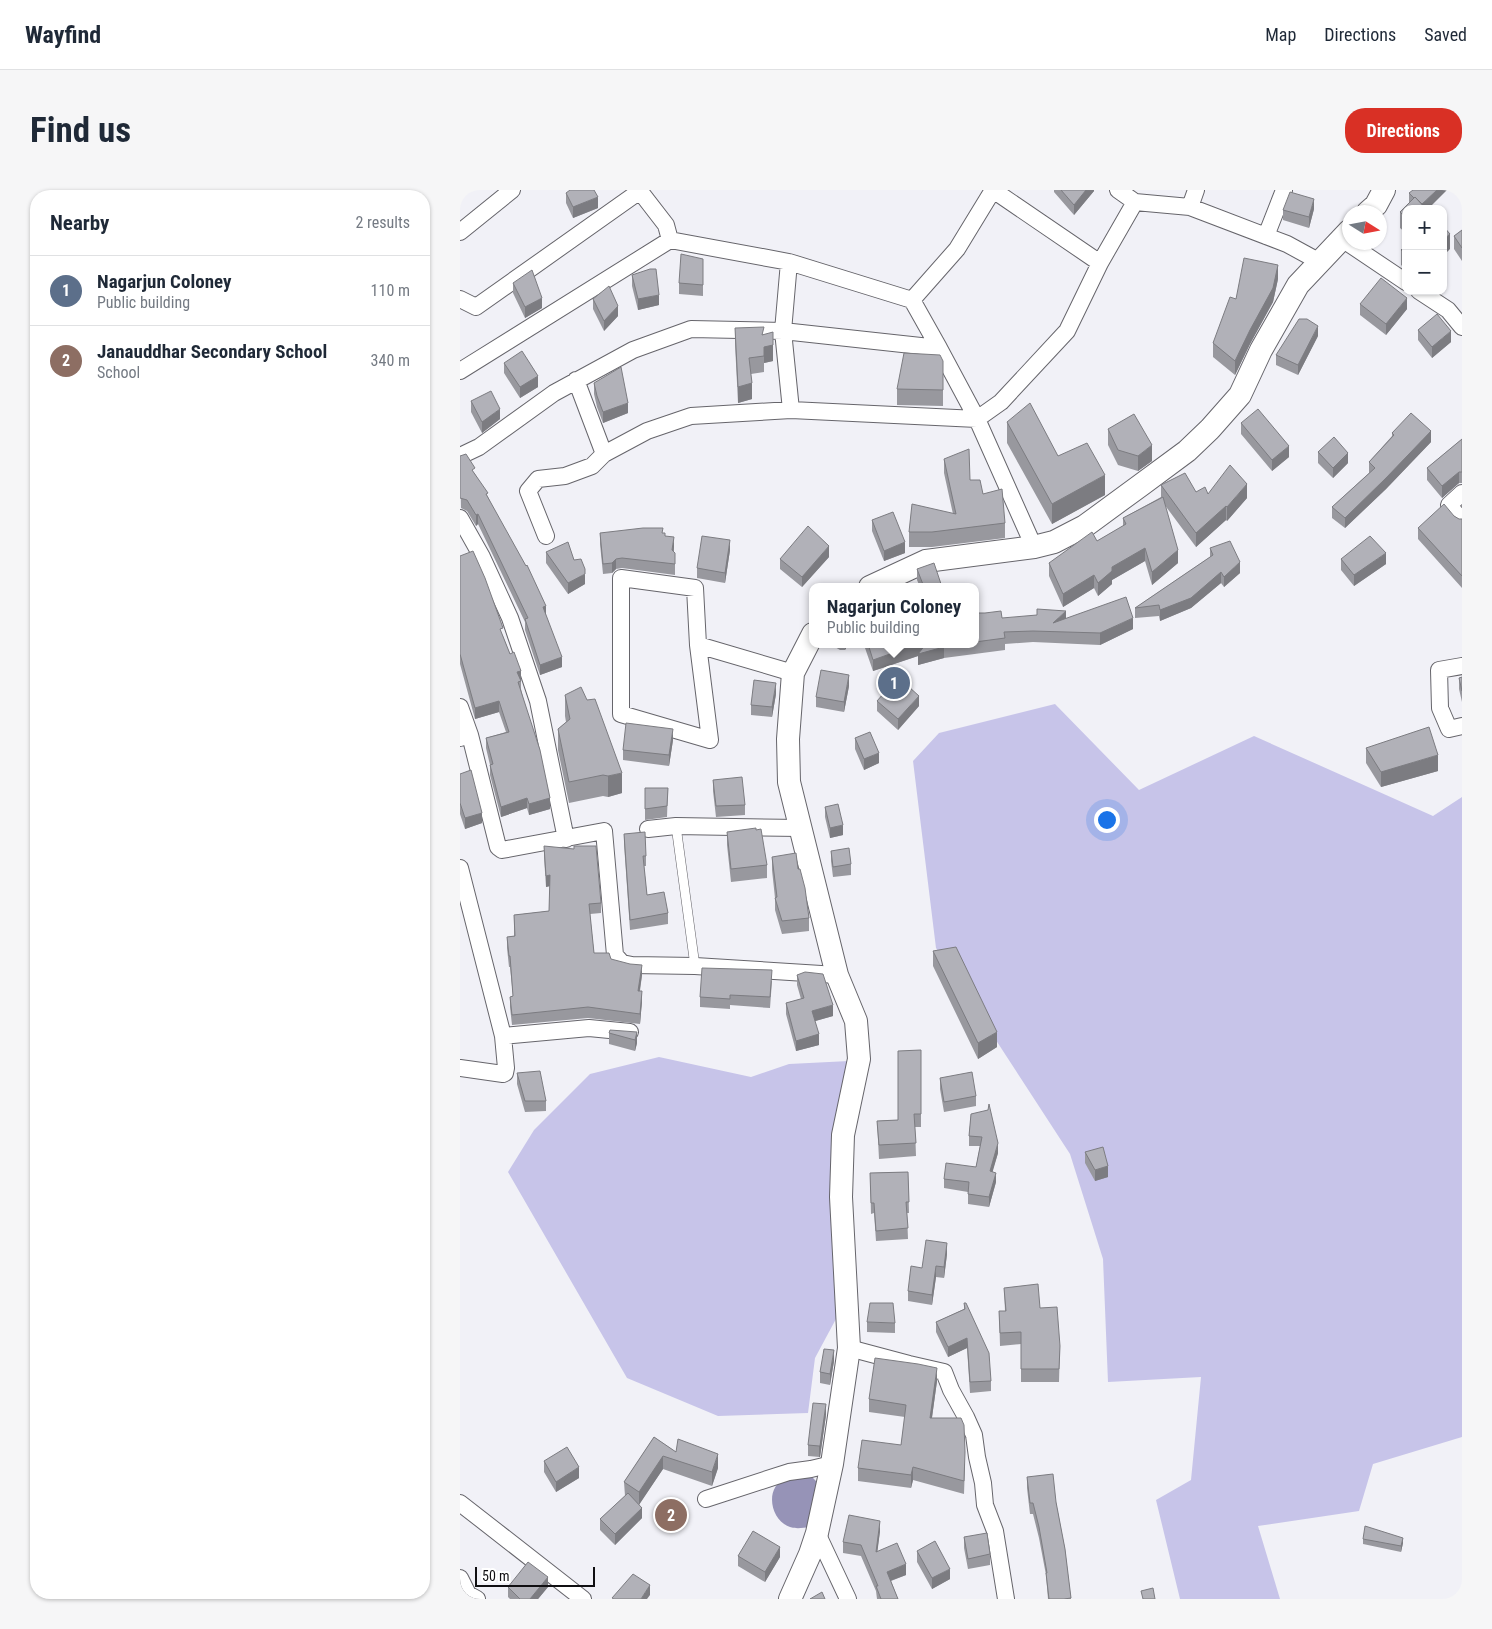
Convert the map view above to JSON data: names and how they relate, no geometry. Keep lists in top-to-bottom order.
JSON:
{
  "scale_bar": "50 m",
  "north": "right",
  "page": {
    "header": "Wayfind",
    "nav": ["Map", "Directions", "Saved"],
    "buttons": "Directions",
    "title": "Find us",
    "heading": ["Nearby", "2 results"],
    "map_buttons": ["+", "−"],
    "list": [
      {
        "mark": "1",
        "name": "Nagarjun Coloney",
        "note": "Public building",
        "value": "110 m"
      },
      {
        "mark": "2",
        "name": "Janauddhar Secondary School",
        "note": "School",
        "value": "340 m"
      }
    ],
    "popup": ["Nagarjun Coloney", "Public building"],
    "pins": ["1", "2"],
    "scale": "50 m"
  }
}
